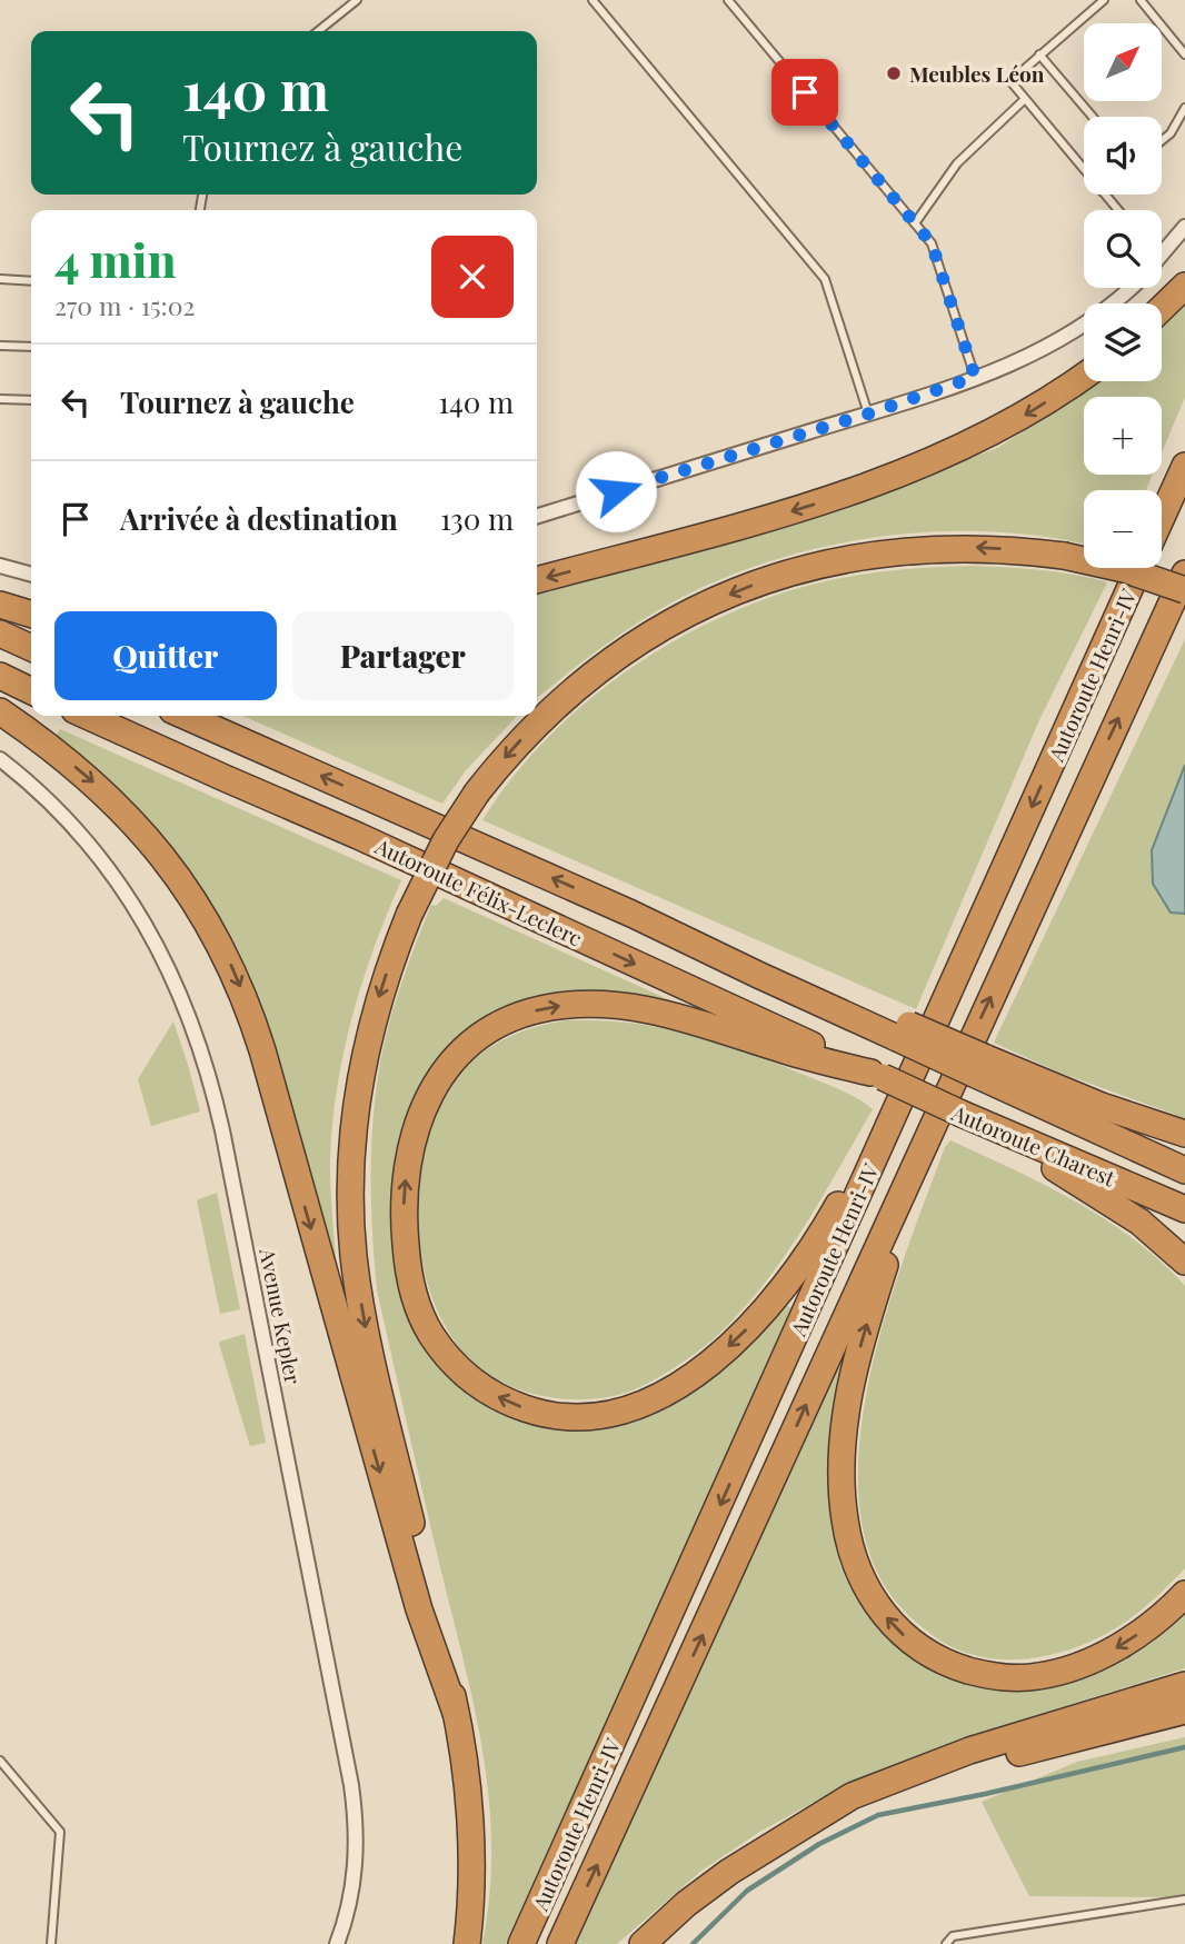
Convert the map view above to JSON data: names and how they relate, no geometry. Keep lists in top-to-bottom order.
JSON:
{
  "streets": {
    "highway": ["Autoroute Henri-IV", "Autoroute Félix-Leclerc", "Autoroute Charest"],
    "street": ["Avenue Kepler"]
  },
  "crossings": [
    ["Autoroute Félix-Leclerc", "Autoroute Charest"]
  ],
  "places": ["Meubles Léon"],
  "north": "top right",
  "page": {
    "map_buttons": ["+", "−"],
    "turn": ["140 m", "Tournez à gauche"],
    "heading": ["4 min", "270 m · 15:02"],
    "list": [
      {
        "name": "Tournez à gauche",
        "value": "140 m"
      },
      {
        "name": "Arrivée à destination",
        "value": "130 m"
      }
    ],
    "buttons": ["Quitter", "Partager"]
  }
}
